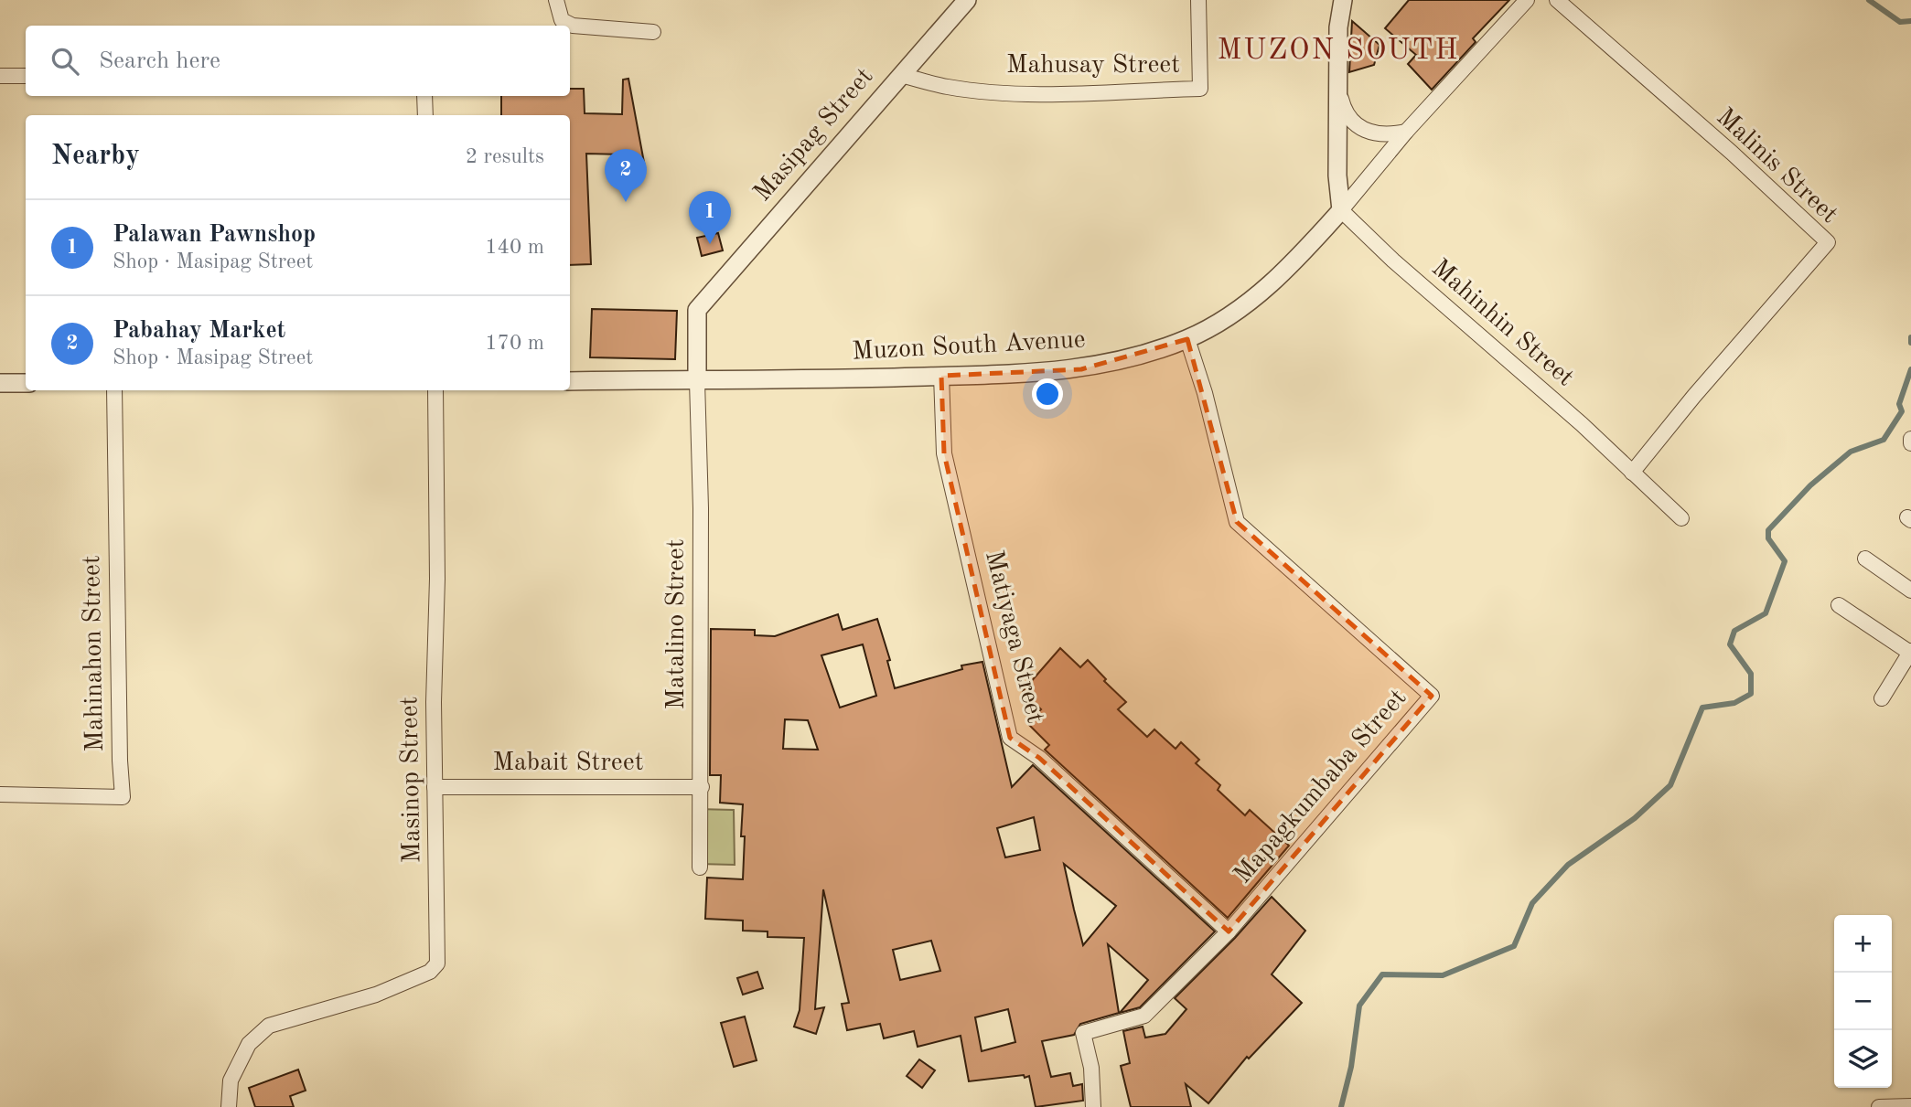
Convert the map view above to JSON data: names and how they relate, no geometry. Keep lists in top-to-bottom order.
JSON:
{
  "streets": {
    "street": [
      "Mahusay Street",
      "Masipag Street",
      "Malinis Street",
      "Mahinhin Street",
      "Muzon South Avenue",
      "Matalino Street",
      "Matiyaga Street",
      "Mahinahon Street",
      "Mabait Street",
      "Masinop Street",
      "Mapagkumbaba Street"
    ]
  },
  "crossings": [
    ["Mahusay Street", "Masipag Street"],
    ["Masipag Street", "Muzon South Avenue"],
    ["Masipag Street", "Matalino Street"],
    ["Malinis Street", "Mahinhin Street"],
    ["Mahinhin Street", "Muzon South Avenue"],
    ["Muzon South Avenue", "Matalino Street"],
    ["Muzon South Avenue", "Matiyaga Street"],
    ["Muzon South Avenue", "Mapagkumbaba Street"],
    ["Matalino Street", "Mabait Street"],
    ["Matiyaga Street", "Mapagkumbaba Street"],
    ["Mabait Street", "Masinop Street"]
  ],
  "districts": ["MUZON SOUTH"],
  "page": {
    "search": "Search here",
    "heading": ["Nearby", "2 results"],
    "pins": ["2", "1"],
    "list": [
      {
        "mark": "1",
        "name": "Palawan Pawnshop",
        "note": "Shop · Masipag Street",
        "value": "140 m"
      },
      {
        "mark": "2",
        "name": "Pabahay Market",
        "note": "Shop · Masipag Street",
        "value": "170 m"
      }
    ],
    "map_buttons": ["+", "−"]
  }
}
